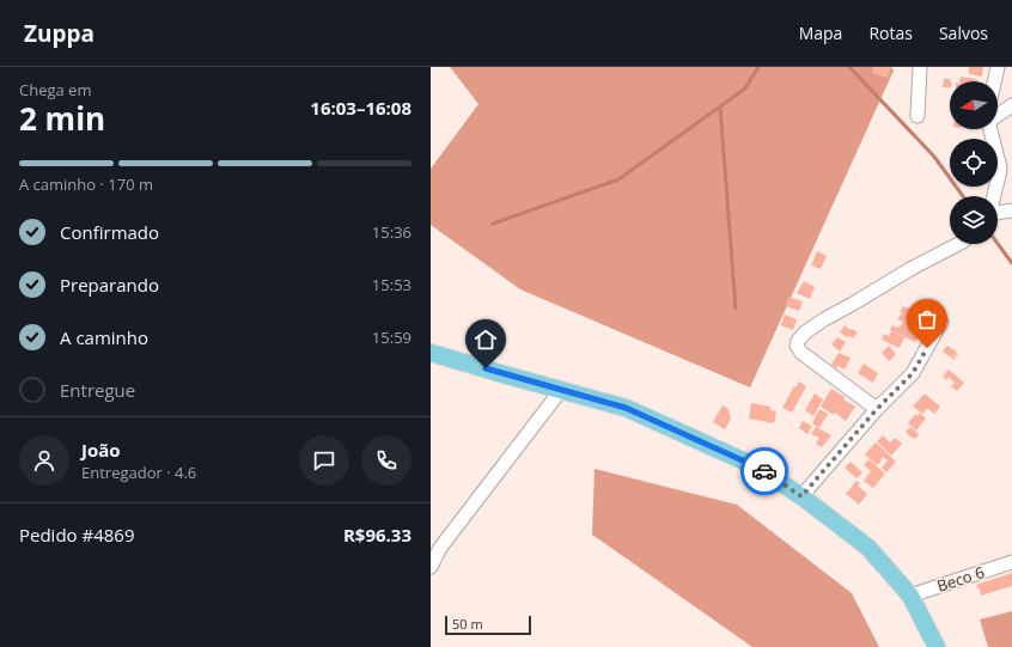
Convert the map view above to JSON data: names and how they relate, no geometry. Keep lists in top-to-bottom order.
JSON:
{
  "streets": {
    "street": ["Beco 6"]
  },
  "scale_bar": "50 m",
  "north": "left",
  "page": {
    "header": "Zuppa",
    "nav": ["Mapa", "Rotas", "Salvos"],
    "heading": ["2 min", "Chega em", "16:03–16:08"],
    "panel": [
      "João",
      "Entregador · 4.6",
      "Pedido #4869",
      "R$96.33"
    ],
    "bar": "A caminho · 170 m",
    "list": [
      ["Confirmado", "15:36"],
      ["Preparando", "15:53"],
      ["A caminho", "15:59"],
      "Entregue"
    ],
    "scale": "50 m"
  }
}
